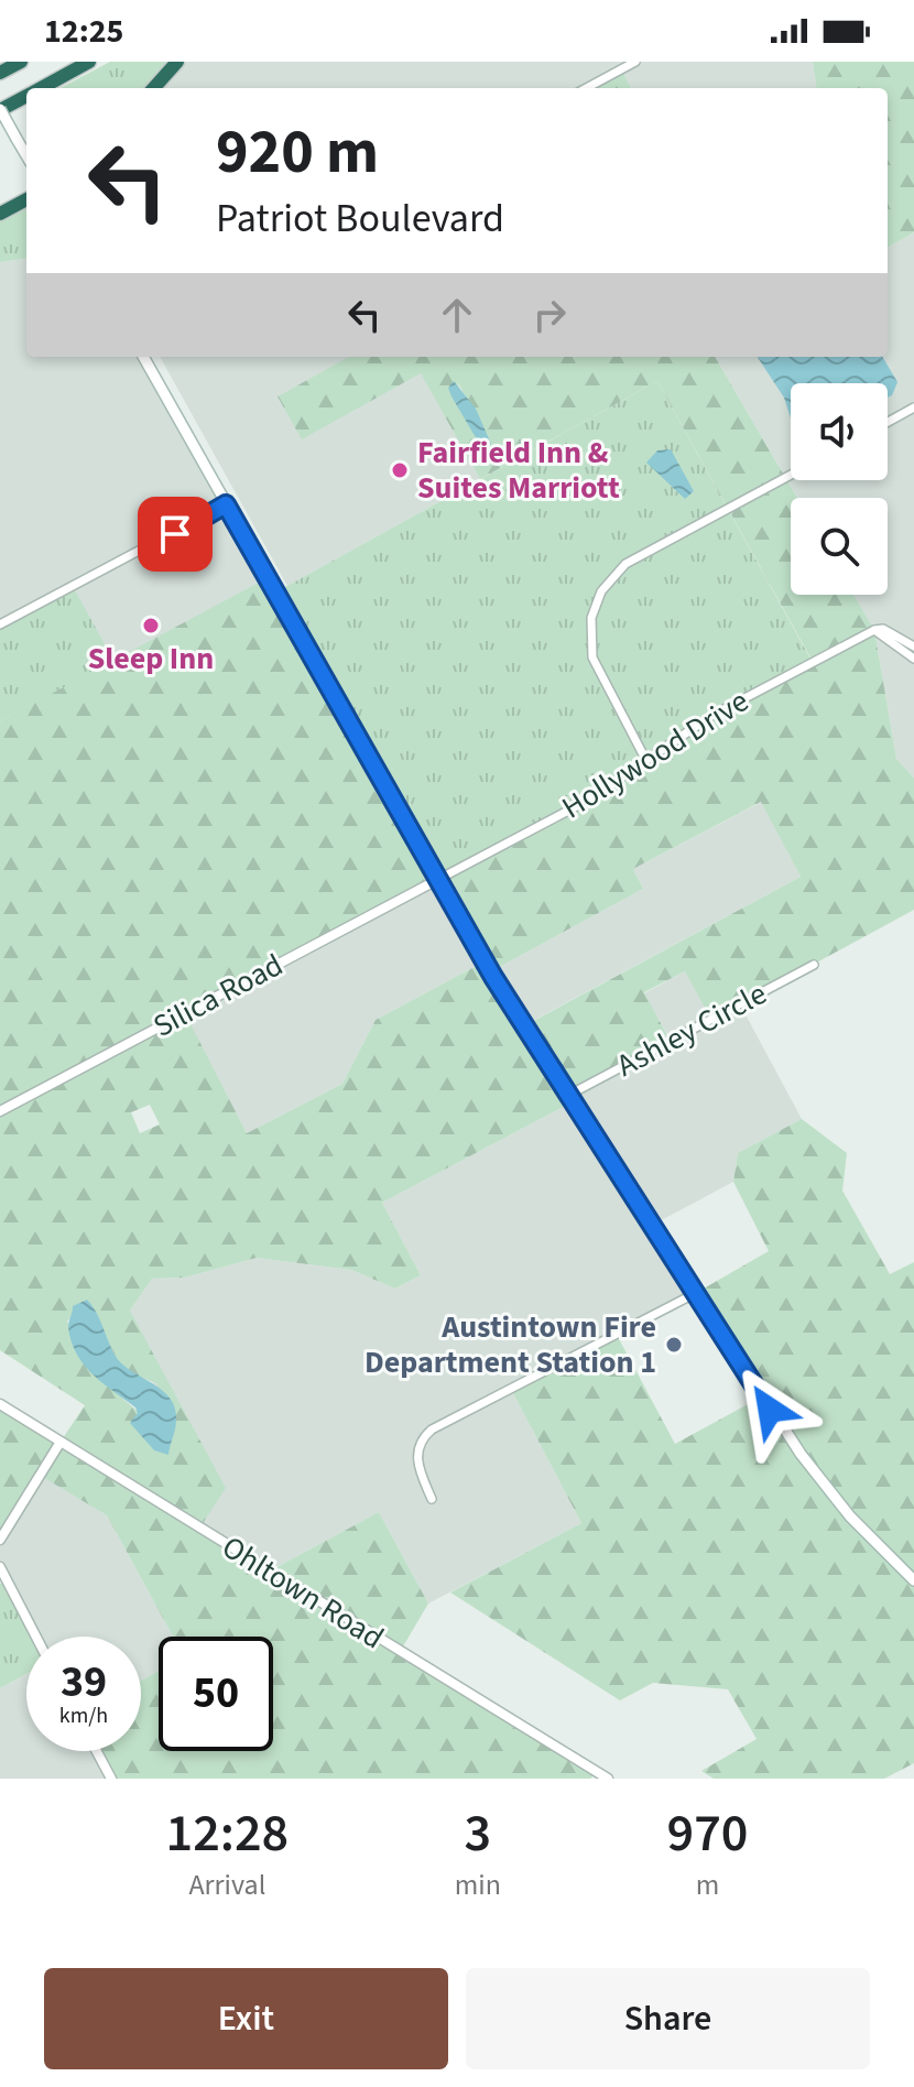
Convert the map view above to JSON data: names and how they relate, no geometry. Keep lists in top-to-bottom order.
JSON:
{
  "streets": {
    "street": [
      "Hollywood Drive",
      "Silica Road",
      "Ashley Circle",
      "Ohltown Road"
    ]
  },
  "crossings": [
    ["Hollywood Drive", "Silica Road"]
  ],
  "places": ["Fairfield Inn & Suites Marriott", "Sleep Inn", "Austintown Fire Department Station 1"],
  "page": {
    "status": "12:25",
    "turn": ["920 m", "Patriot Boulevard"],
    "speed": "39 km/h",
    "limit": "50",
    "eta": [
      "12:28",
      "Arrival",
      "3",
      "min",
      "970",
      "m"
    ],
    "buttons": ["Exit", "Share"]
  }
}
